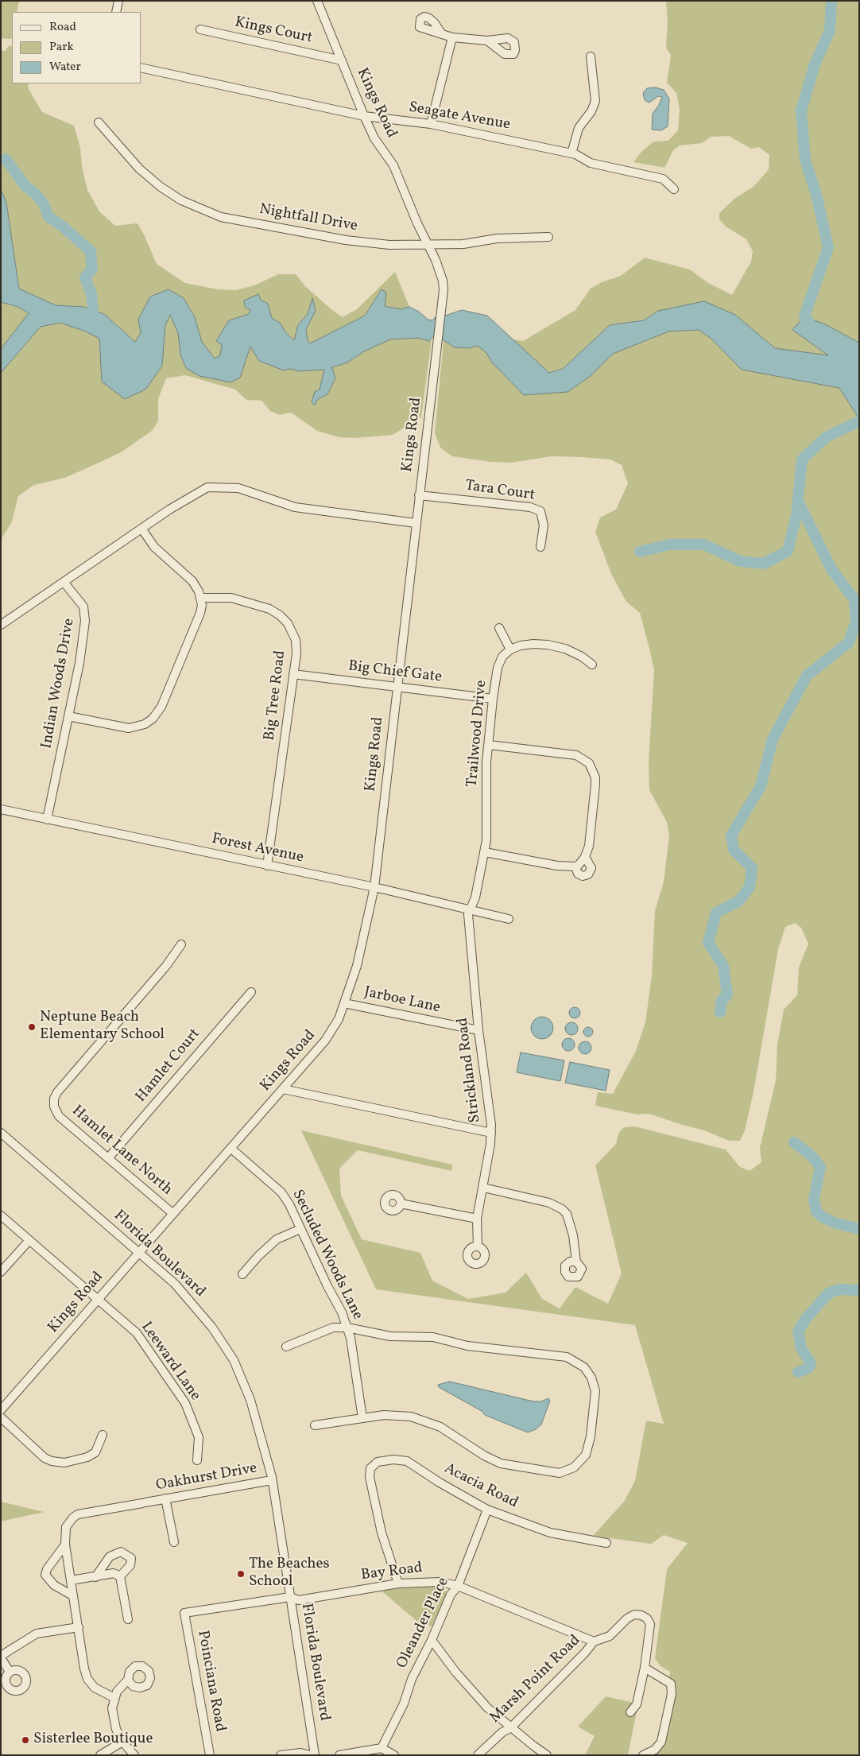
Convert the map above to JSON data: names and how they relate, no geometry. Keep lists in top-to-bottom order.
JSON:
{
  "streets": {
    "street": [
      "Kings Court",
      "Kings Road",
      "Seagate Avenue",
      "Nightfall Drive",
      "Tara Court",
      "Big Chief Gate",
      "Indian Woods Drive",
      "Big Tree Road",
      "Trailwood Drive",
      "Forest Avenue",
      "Jarboe Lane",
      "Hamlet Court",
      "Strickland Road",
      "Hamlet Lane North",
      "Florida Boulevard",
      "Secluded Woods Lane",
      "Leeward Lane",
      "Oakhurst Drive",
      "Acacia Road",
      "Bay Road",
      "Oleander Place",
      "Marsh Point Road",
      "Poinciana Road"
    ]
  },
  "crossings": [
    ["Kings Court", "Kings Road"],
    ["Kings Road", "Seagate Avenue"],
    ["Kings Road", "Nightfall Drive"],
    ["Kings Road", "Tara Court"],
    ["Kings Road", "Big Chief Gate"],
    ["Kings Road", "Forest Avenue"],
    ["Kings Road", "Jarboe Lane"],
    ["Kings Road", "Strickland Road"],
    ["Kings Road", "Hamlet Lane North"],
    ["Kings Road", "Florida Boulevard"],
    ["Kings Road", "Secluded Woods Lane"],
    ["Kings Road", "Leeward Lane"],
    ["Big Chief Gate", "Big Tree Road"],
    ["Big Chief Gate", "Trailwood Drive"],
    ["Indian Woods Drive", "Forest Avenue"],
    ["Big Tree Road", "Forest Avenue"],
    ["Trailwood Drive", "Forest Avenue"],
    ["Trailwood Drive", "Strickland Road"],
    ["Forest Avenue", "Strickland Road"],
    ["Jarboe Lane", "Strickland Road"],
    ["Hamlet Court", "Hamlet Lane North"],
    ["Florida Boulevard", "Oakhurst Drive"],
    ["Florida Boulevard", "Bay Road"],
    ["Acacia Road", "Bay Road"],
    ["Acacia Road", "Oleander Place"],
    ["Bay Road", "Oleander Place"],
    ["Bay Road", "Marsh Point Road"],
    ["Bay Road", "Poinciana Road"]
  ],
  "places": ["Neptune Beach Elementary School", "The Beaches School", "Sisterlee Boutique"],
  "legend": ["Road", "Park", "Water"]
}
